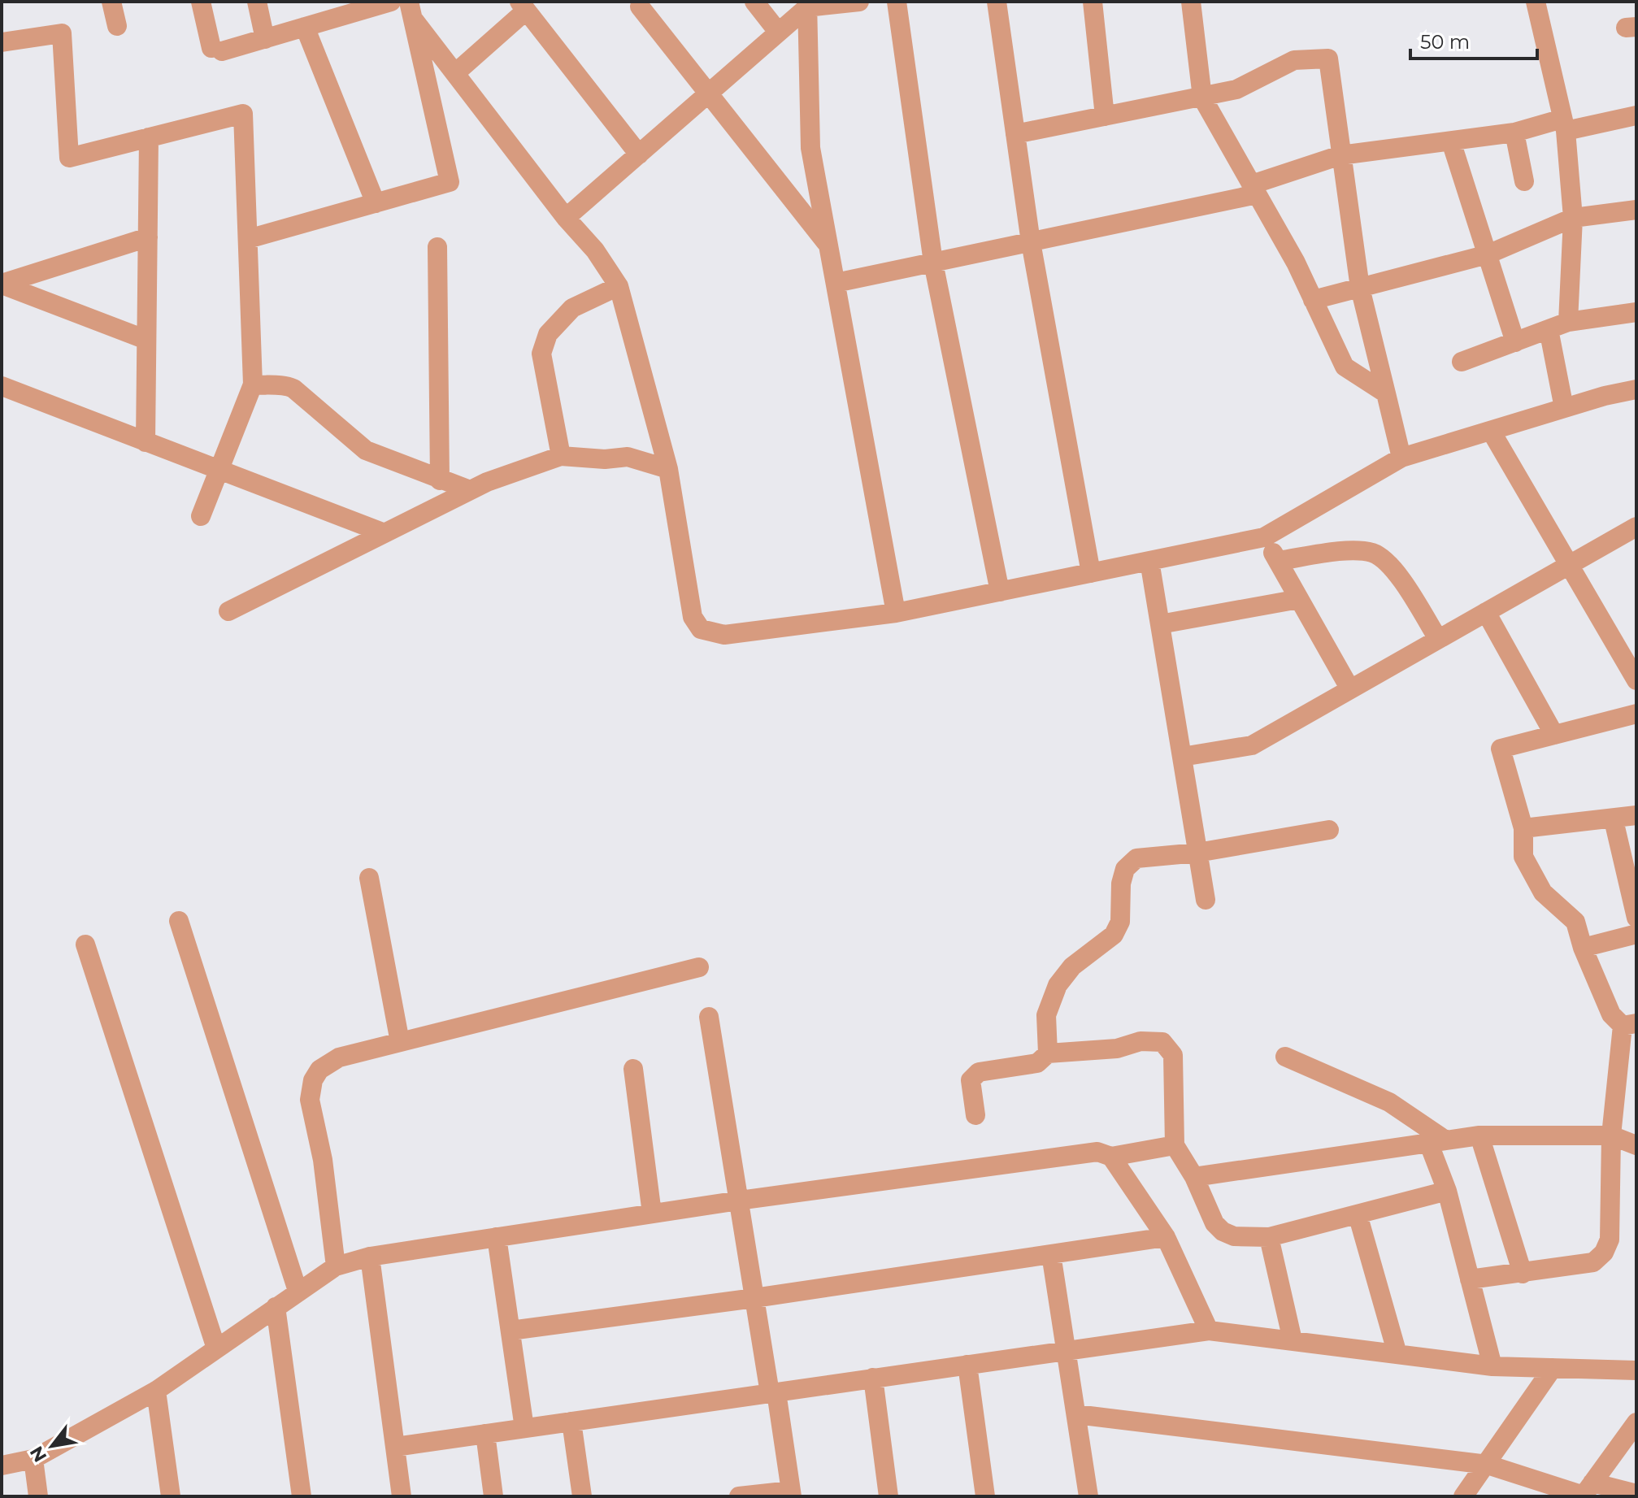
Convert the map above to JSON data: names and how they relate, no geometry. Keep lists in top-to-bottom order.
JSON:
{
  "scale_bar": "50 m",
  "north": "bottom left"
}
